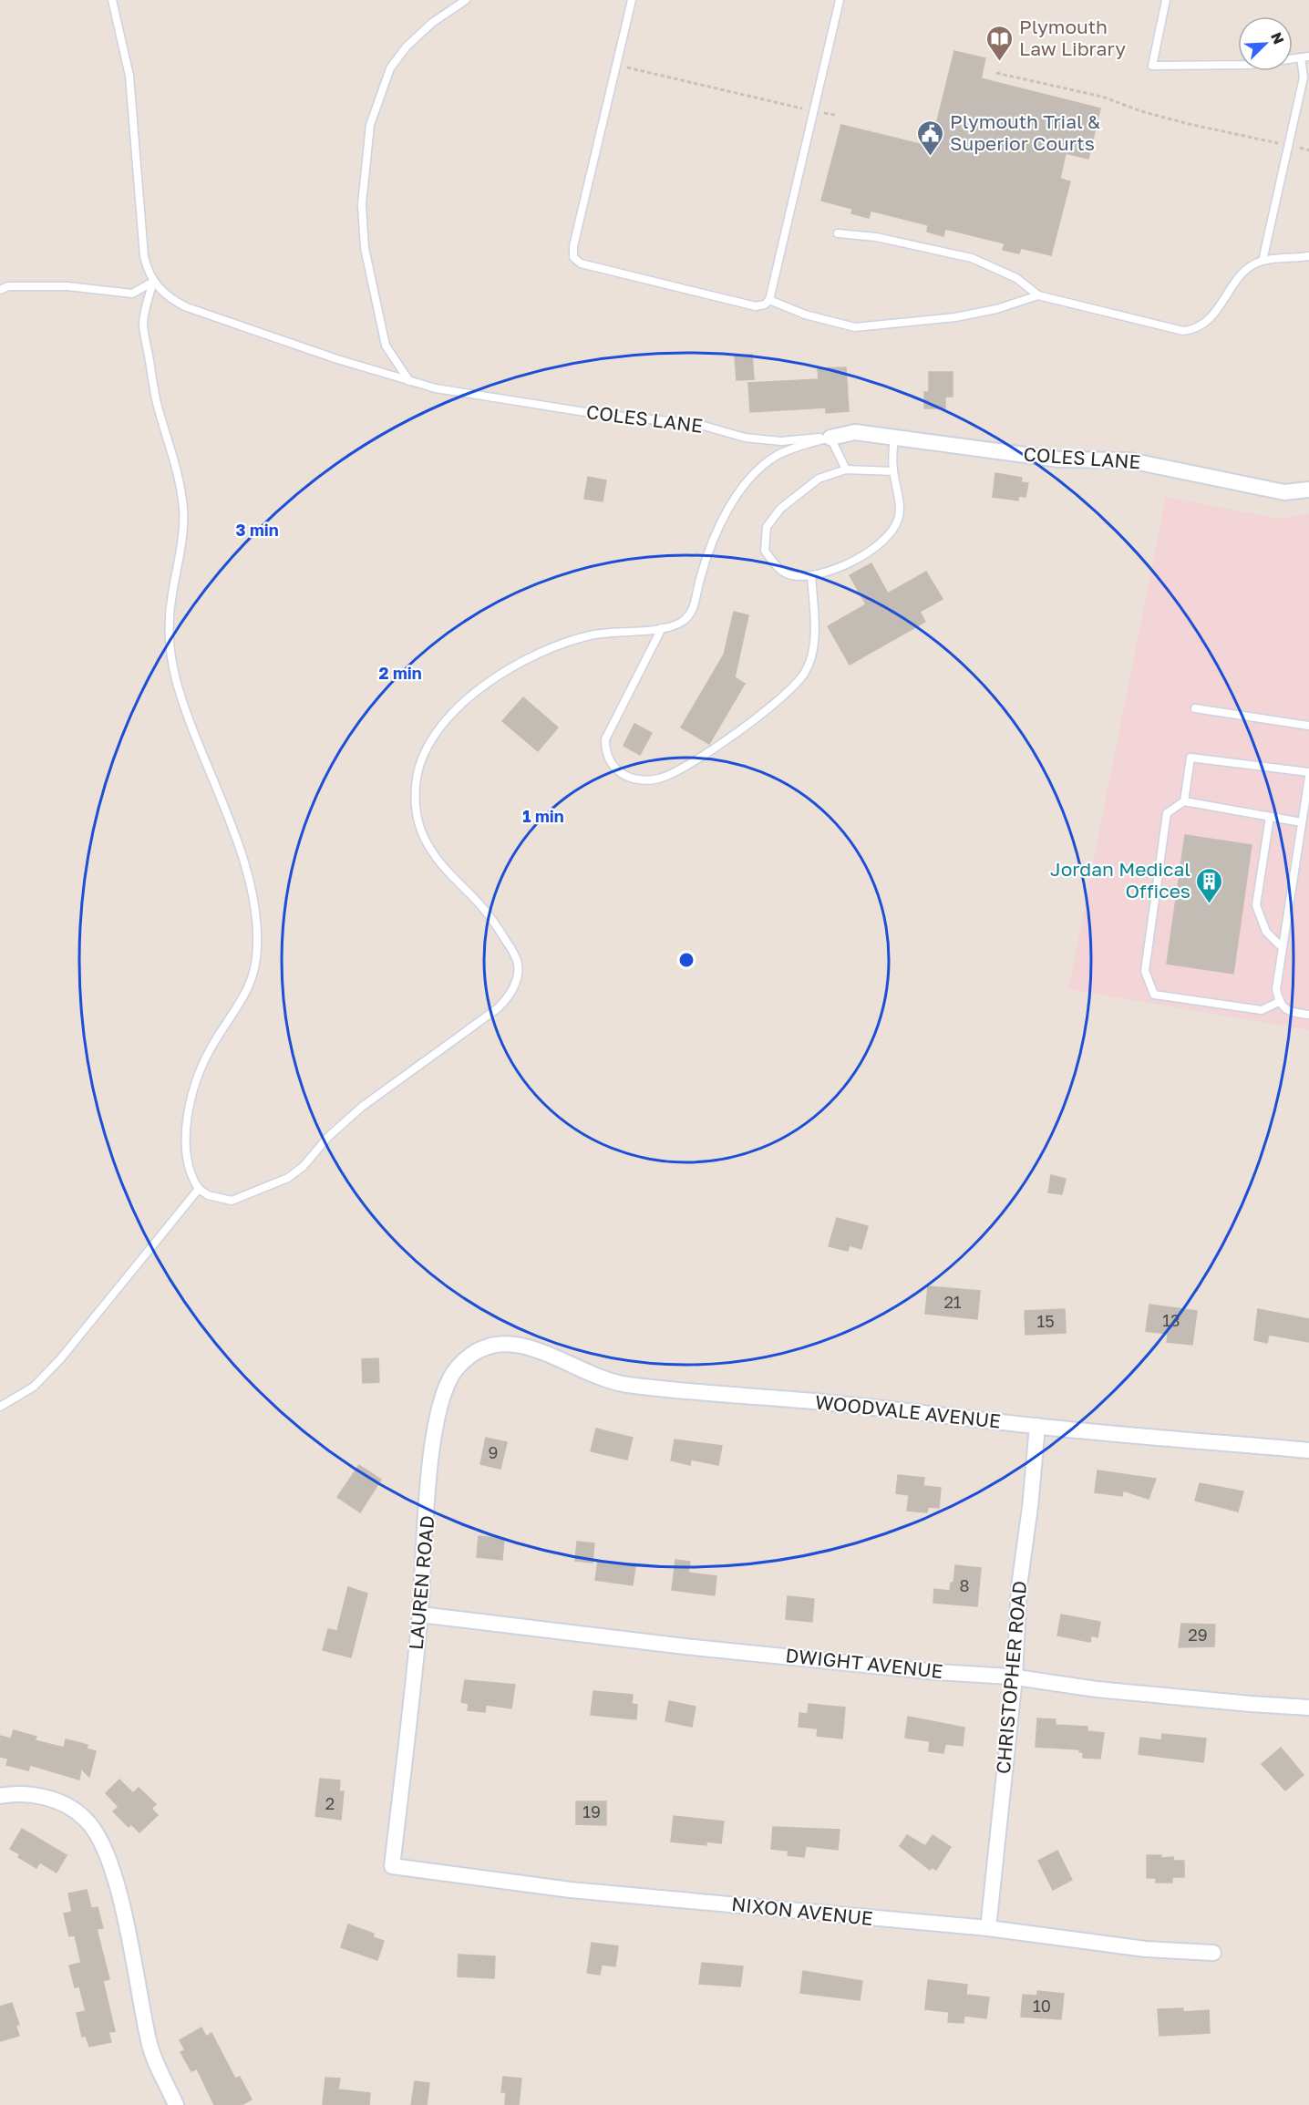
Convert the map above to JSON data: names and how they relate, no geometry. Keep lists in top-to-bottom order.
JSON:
{
  "streets": {
    "street": [
      "COLES LANE",
      "WOODVALE AVENUE",
      "LAUREN ROAD",
      "DWIGHT AVENUE",
      "CHRISTOPHER ROAD",
      "NIXON AVENUE"
    ]
  },
  "crossings": [
    ["WOODVALE AVENUE", "LAUREN ROAD"],
    ["WOODVALE AVENUE", "CHRISTOPHER ROAD"],
    ["LAUREN ROAD", "DWIGHT AVENUE"],
    ["LAUREN ROAD", "NIXON AVENUE"],
    ["DWIGHT AVENUE", "CHRISTOPHER ROAD"],
    ["CHRISTOPHER ROAD", "NIXON AVENUE"]
  ],
  "places": {
    "library": ["Plymouth Law Library"],
    "public building": ["Plymouth Trial & Superior Courts"],
    "building": ["Jordan Medical Offices"]
  },
  "house_numbers": [
    "21",
    "13",
    "15",
    "9",
    "8",
    "29",
    "2",
    "19",
    "10"
  ],
  "north": "top right",
  "rings": ["3 min", "2 min", "1 min"]
}
